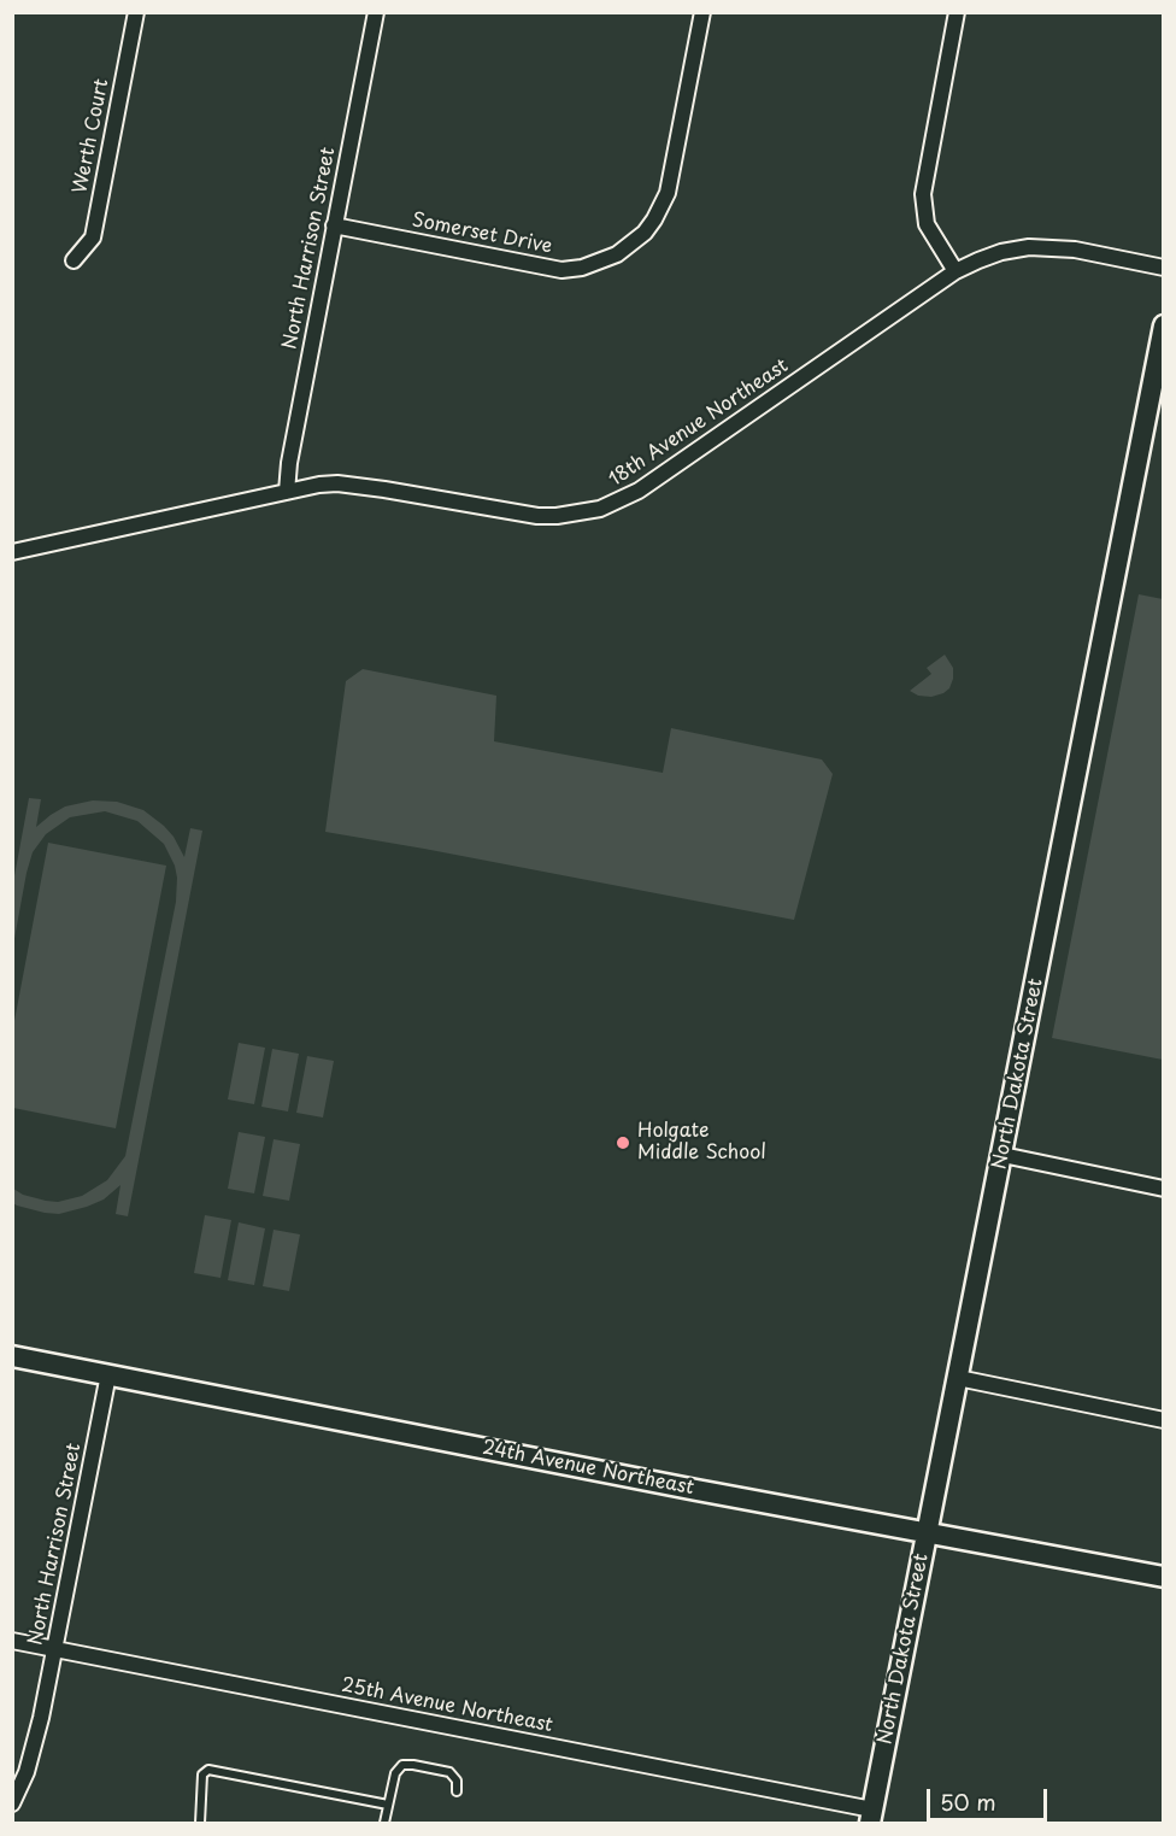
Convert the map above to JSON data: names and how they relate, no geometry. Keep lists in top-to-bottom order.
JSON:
{
  "streets": {
    "street": [
      "Werth Court",
      "Somerset Drive",
      "North Harrison Street",
      "18th Avenue Northeast",
      "North Dakota Street",
      "24th Avenue Northeast",
      "25th Avenue Northeast"
    ]
  },
  "crossings": [
    ["Somerset Drive", "North Harrison Street"],
    ["North Harrison Street", "18th Avenue Northeast"],
    ["North Harrison Street", "24th Avenue Northeast"],
    ["North Harrison Street", "25th Avenue Northeast"],
    ["North Dakota Street", "24th Avenue Northeast"],
    ["North Dakota Street", "25th Avenue Northeast"]
  ],
  "places": ["Holgate Middle School"],
  "scale_bar": "50 m"
}
